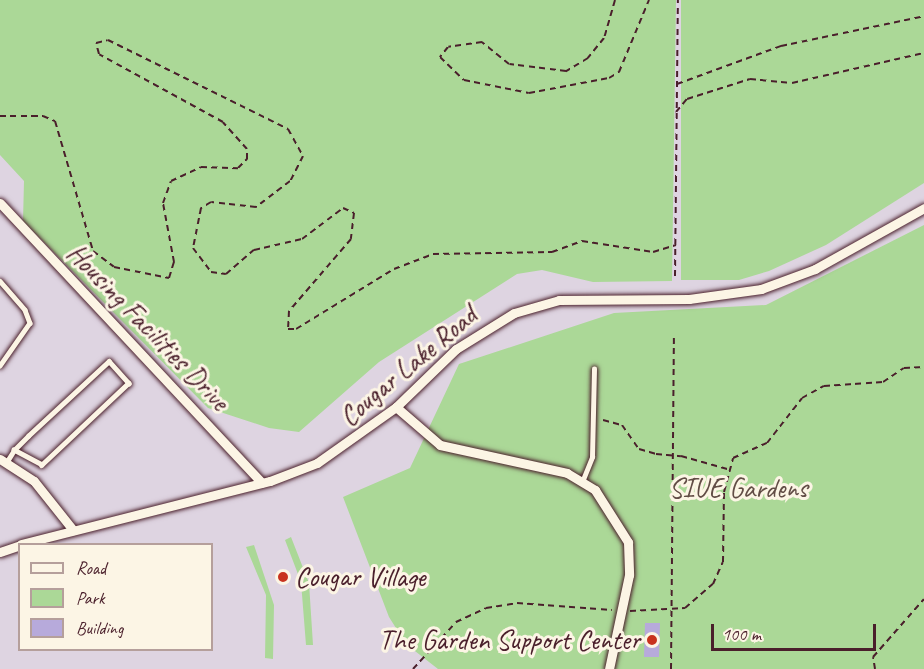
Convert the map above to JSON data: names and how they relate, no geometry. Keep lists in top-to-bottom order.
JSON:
{
  "streets": {
    "street": ["Housing Facilities Drive", "Cougar Lake Road"]
  },
  "crossings": [
    ["Housing Facilities Drive", "Cougar Lake Road"]
  ],
  "parks": ["SIUE Gardens"],
  "places": ["Cougar Village", "The Garden Support Center"],
  "legend": ["Road", "Park", "Building"],
  "scale_bar": "100 m"
}
